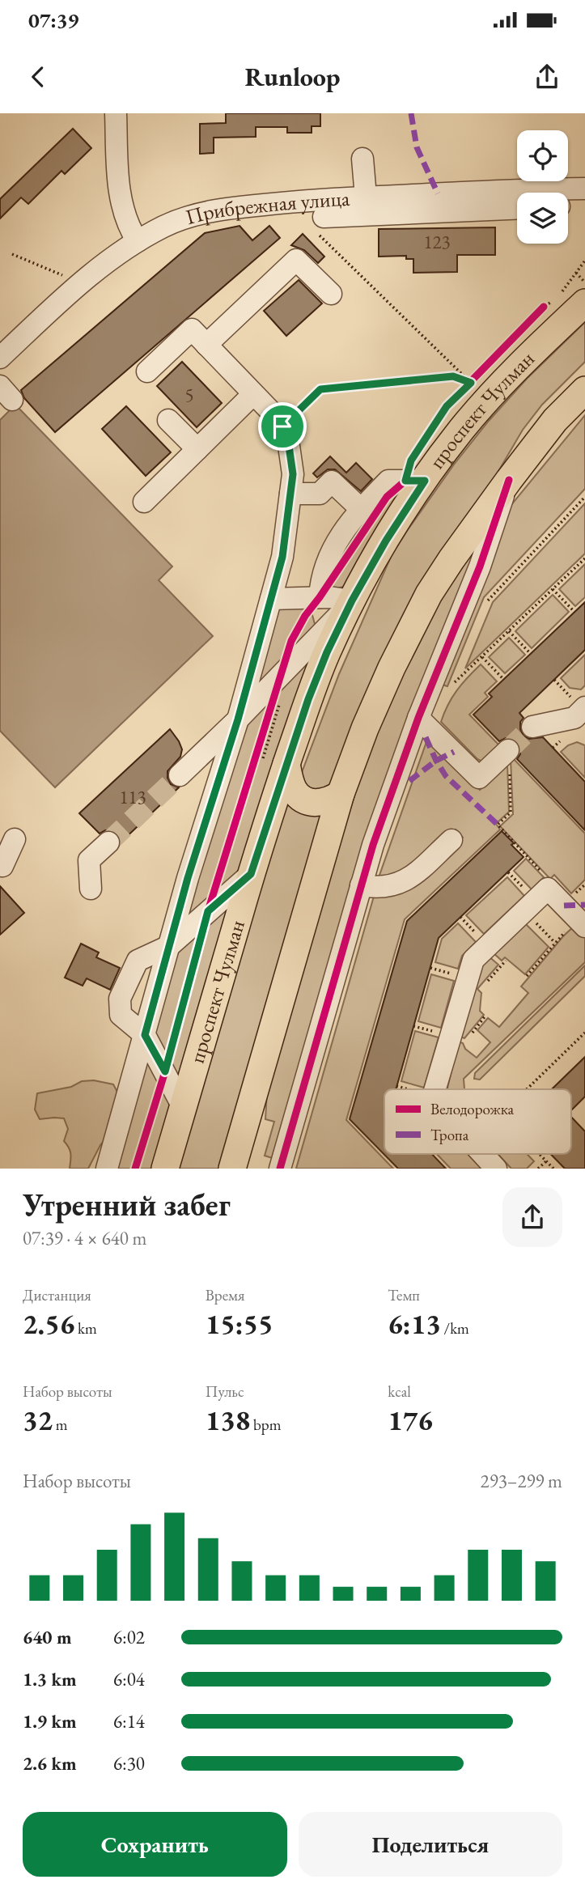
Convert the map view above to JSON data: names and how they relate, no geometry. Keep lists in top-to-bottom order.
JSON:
{
  "streets": {
    "main road": ["проспект Чулман"],
    "street": ["Прибрежная улица"]
  },
  "house_numbers": ["123", "5", "113"],
  "legend": ["Велодорожка", "Тропа"],
  "page": {
    "status": "07:39",
    "header": "Runloop",
    "heading": ["Утренний забег", "07:39 · 4 × 640 m"],
    "stats": [
      ["Дистанция", "2.56 km"],
      ["Время", "15:55"],
      ["Темп", "6:13 /km"],
      ["Набор высоты", "32 m"],
      ["Пульс", "138 bpm"],
      ["kcal", "176"]
    ],
    "chart": ["Набор высоты", "293–299 m"],
    "list": [
      {
        "name": "640 m",
        "note": "6:02"
      },
      {
        "name": "1.3 km",
        "note": "6:04"
      },
      {
        "name": "1.9 km",
        "note": "6:14"
      },
      {
        "name": "2.6 km",
        "note": "6:30"
      }
    ],
    "buttons": ["Сохранить", "Поделиться"]
  }
}
